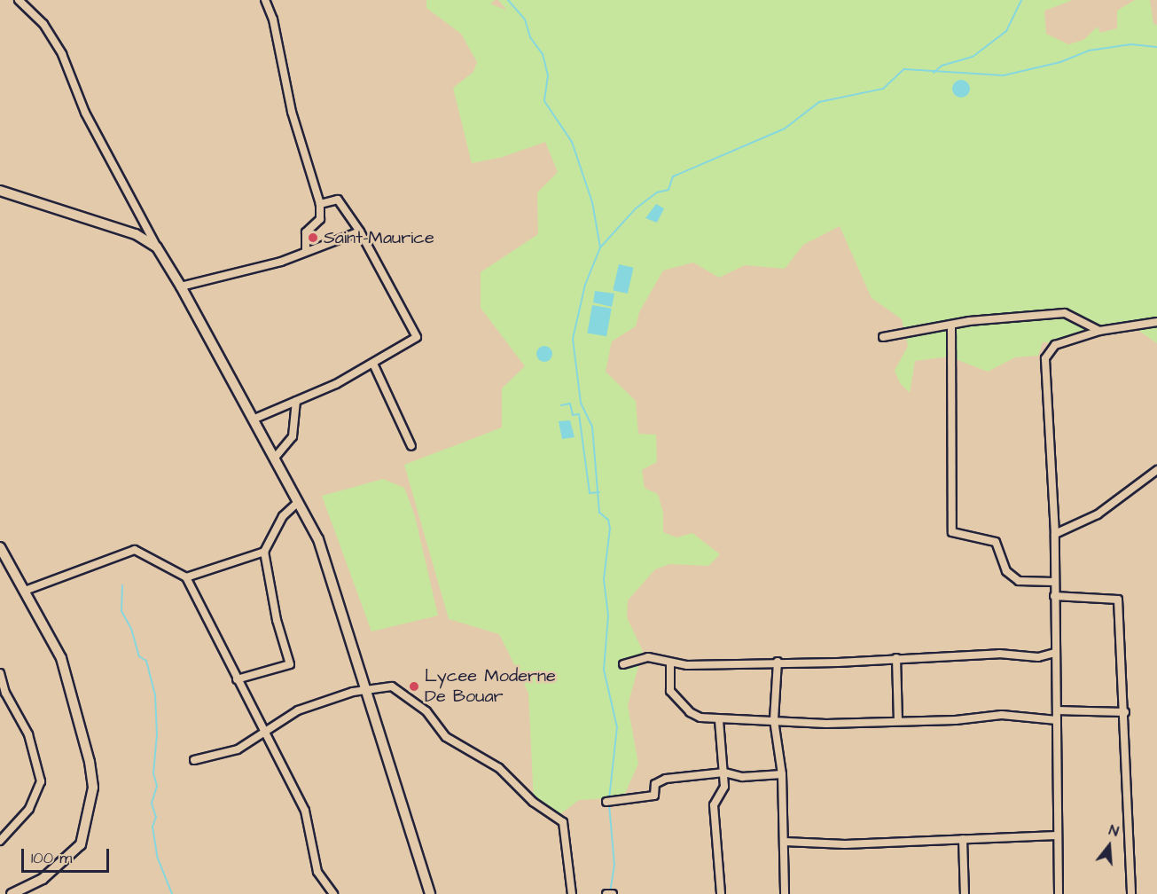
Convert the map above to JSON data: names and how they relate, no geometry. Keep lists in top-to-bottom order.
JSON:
{
  "places": ["Saint-Maurice", "Lycee Moderne De Bouar"],
  "scale_bar": "100 m",
  "north": "top"
}
